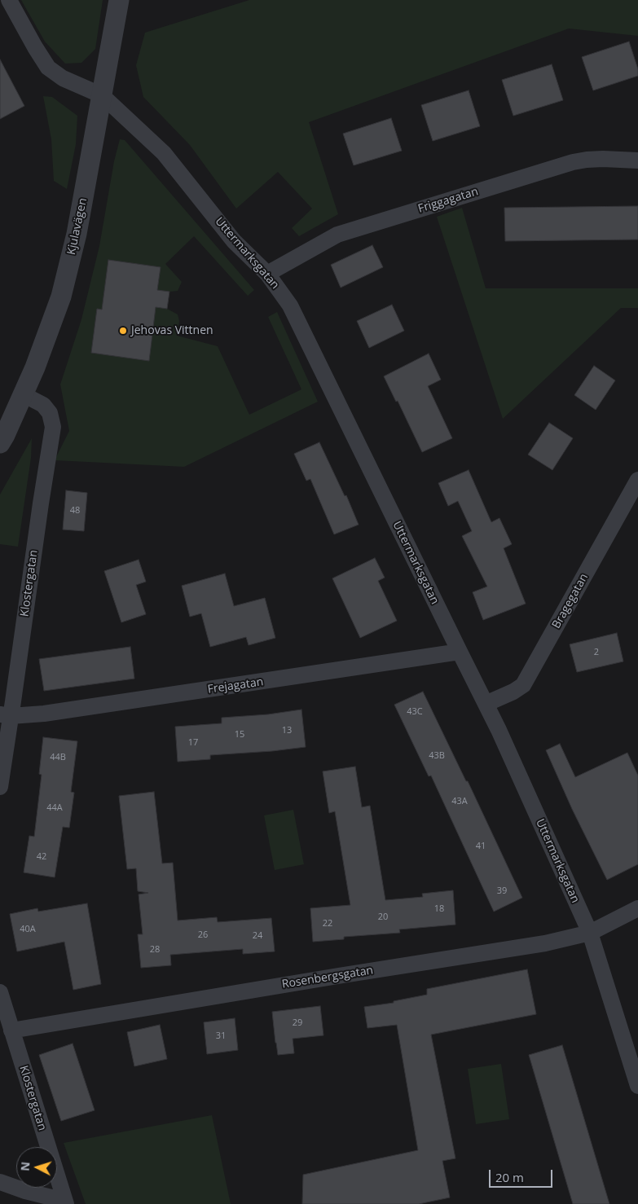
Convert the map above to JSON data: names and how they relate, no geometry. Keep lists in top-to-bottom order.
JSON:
{
  "streets": {
    "street": [
      "Friggagatan",
      "Kjulavägen",
      "Uttermarksgatan",
      "Klostergatan",
      "Bragegatan",
      "Frejagatan",
      "Rosenbergsgatan"
    ]
  },
  "crossings": [
    ["Friggagatan", "Uttermarksgatan"],
    ["Kjulavägen", "Uttermarksgatan"],
    ["Kjulavägen", "Klostergatan"],
    ["Uttermarksgatan", "Bragegatan"],
    ["Uttermarksgatan", "Frejagatan"],
    ["Uttermarksgatan", "Rosenbergsgatan"],
    ["Klostergatan", "Frejagatan"],
    ["Klostergatan", "Rosenbergsgatan"]
  ],
  "places": ["Jehovas Vittnen"],
  "house_numbers": [
    "48",
    "2",
    "43C",
    "13",
    "15",
    "17",
    "43B",
    "44B",
    "43A",
    "44A",
    "41",
    "42",
    "39",
    "18",
    "20",
    "22",
    "40A",
    "26",
    "24",
    "28",
    "29",
    "31"
  ],
  "scale_bar": "20 m",
  "north": "left"
}
